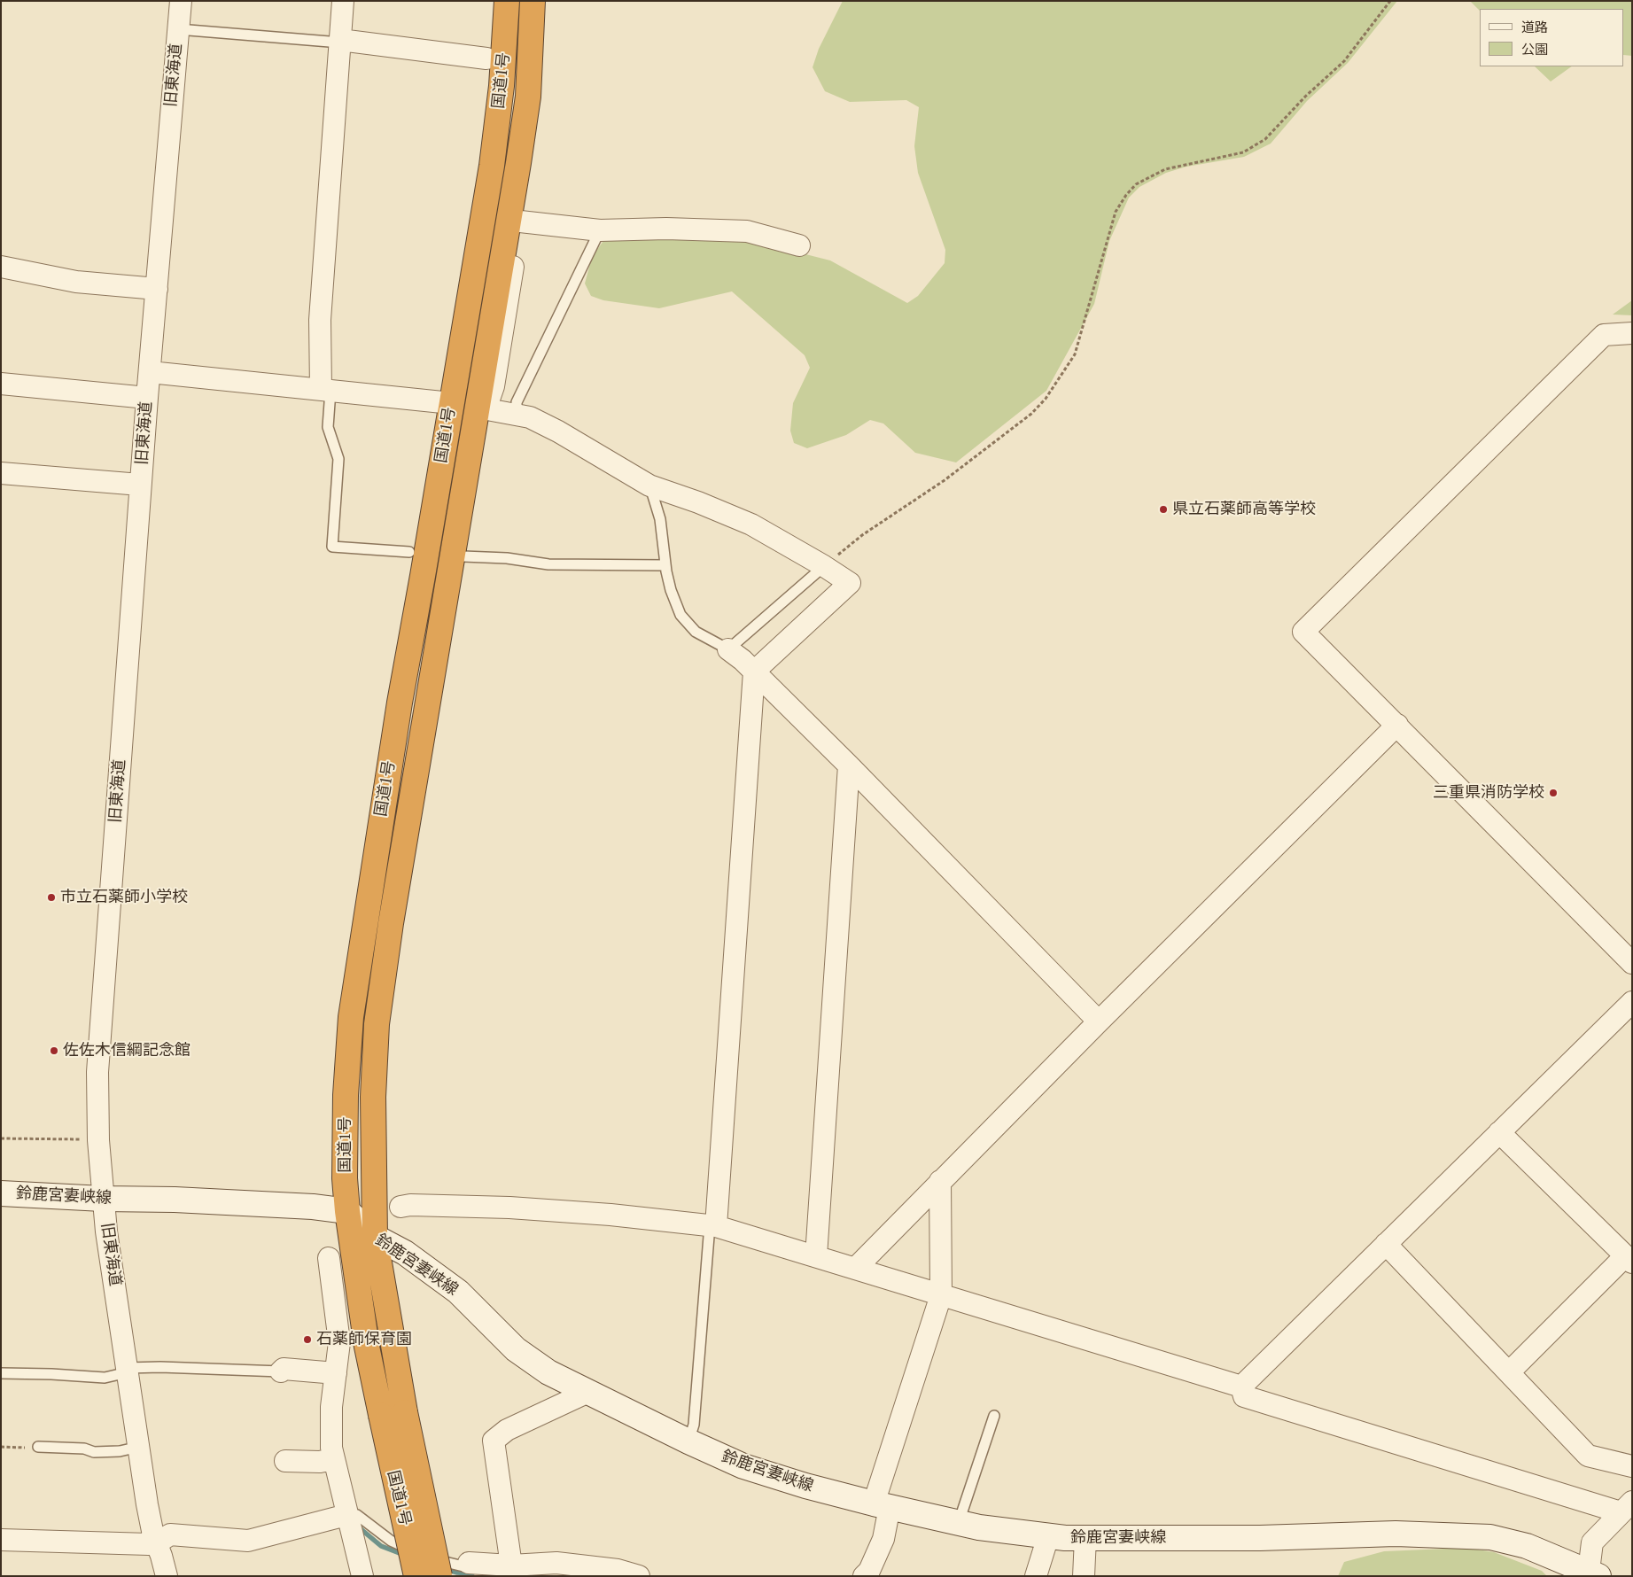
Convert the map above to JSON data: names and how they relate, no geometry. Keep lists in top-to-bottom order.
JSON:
{
  "streets": {
    "highway": ["国道1号"],
    "main road": ["鈴鹿宮妻峡線"],
    "street": ["旧東海道"]
  },
  "crossings": [
    ["旧東海道", "鈴鹿宮妻峡線"],
    ["国道1号", "鈴鹿宮妻峡線"]
  ],
  "places": [
    "県立石薬師高等学校",
    "三重県消防学校",
    "市立石薬師小学校",
    "佐佐木信綱記念館",
    "石薬師保育園"
  ],
  "legend": ["道路", "公園"]
}
